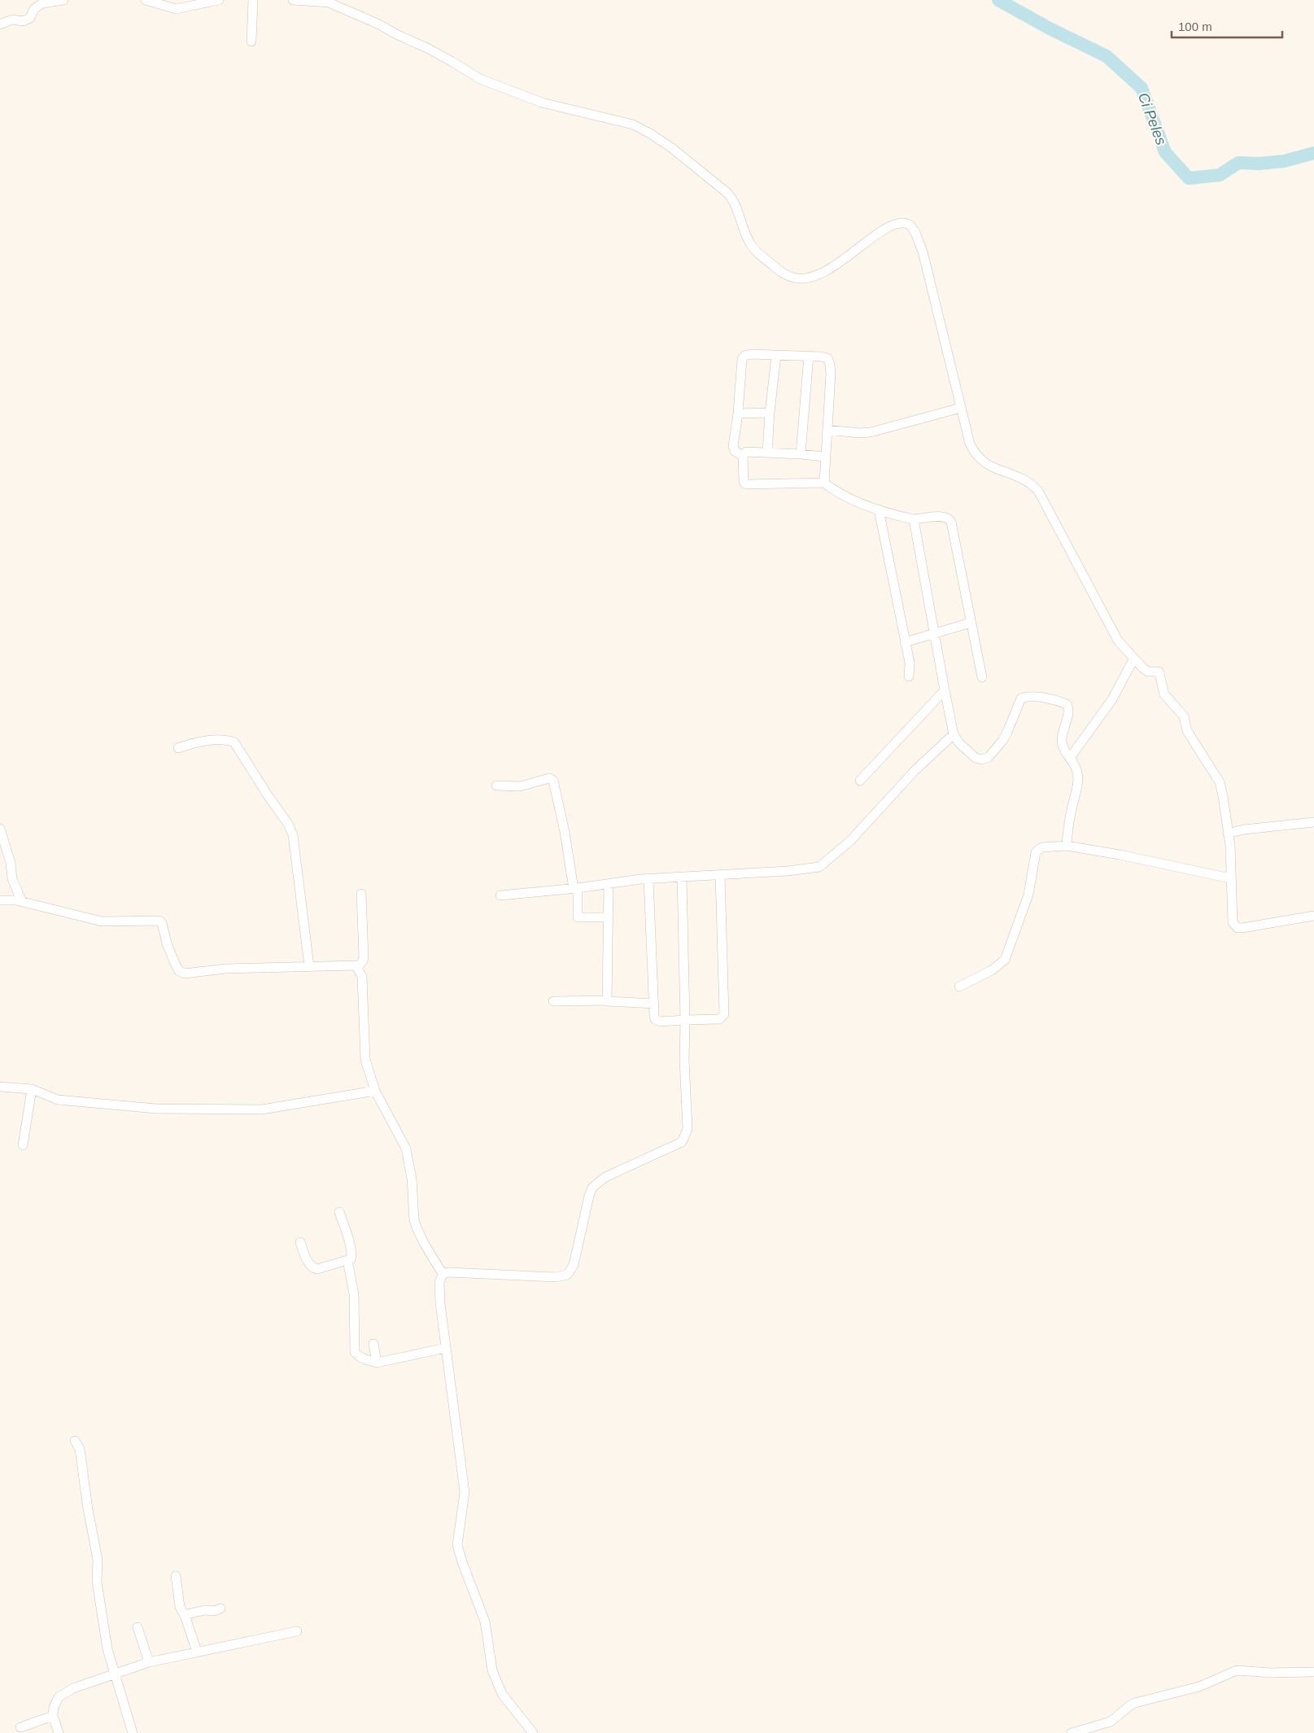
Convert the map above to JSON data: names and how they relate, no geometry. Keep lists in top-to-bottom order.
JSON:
{
  "water": ["Ci Peles"],
  "scale_bar": "100 m"
}
